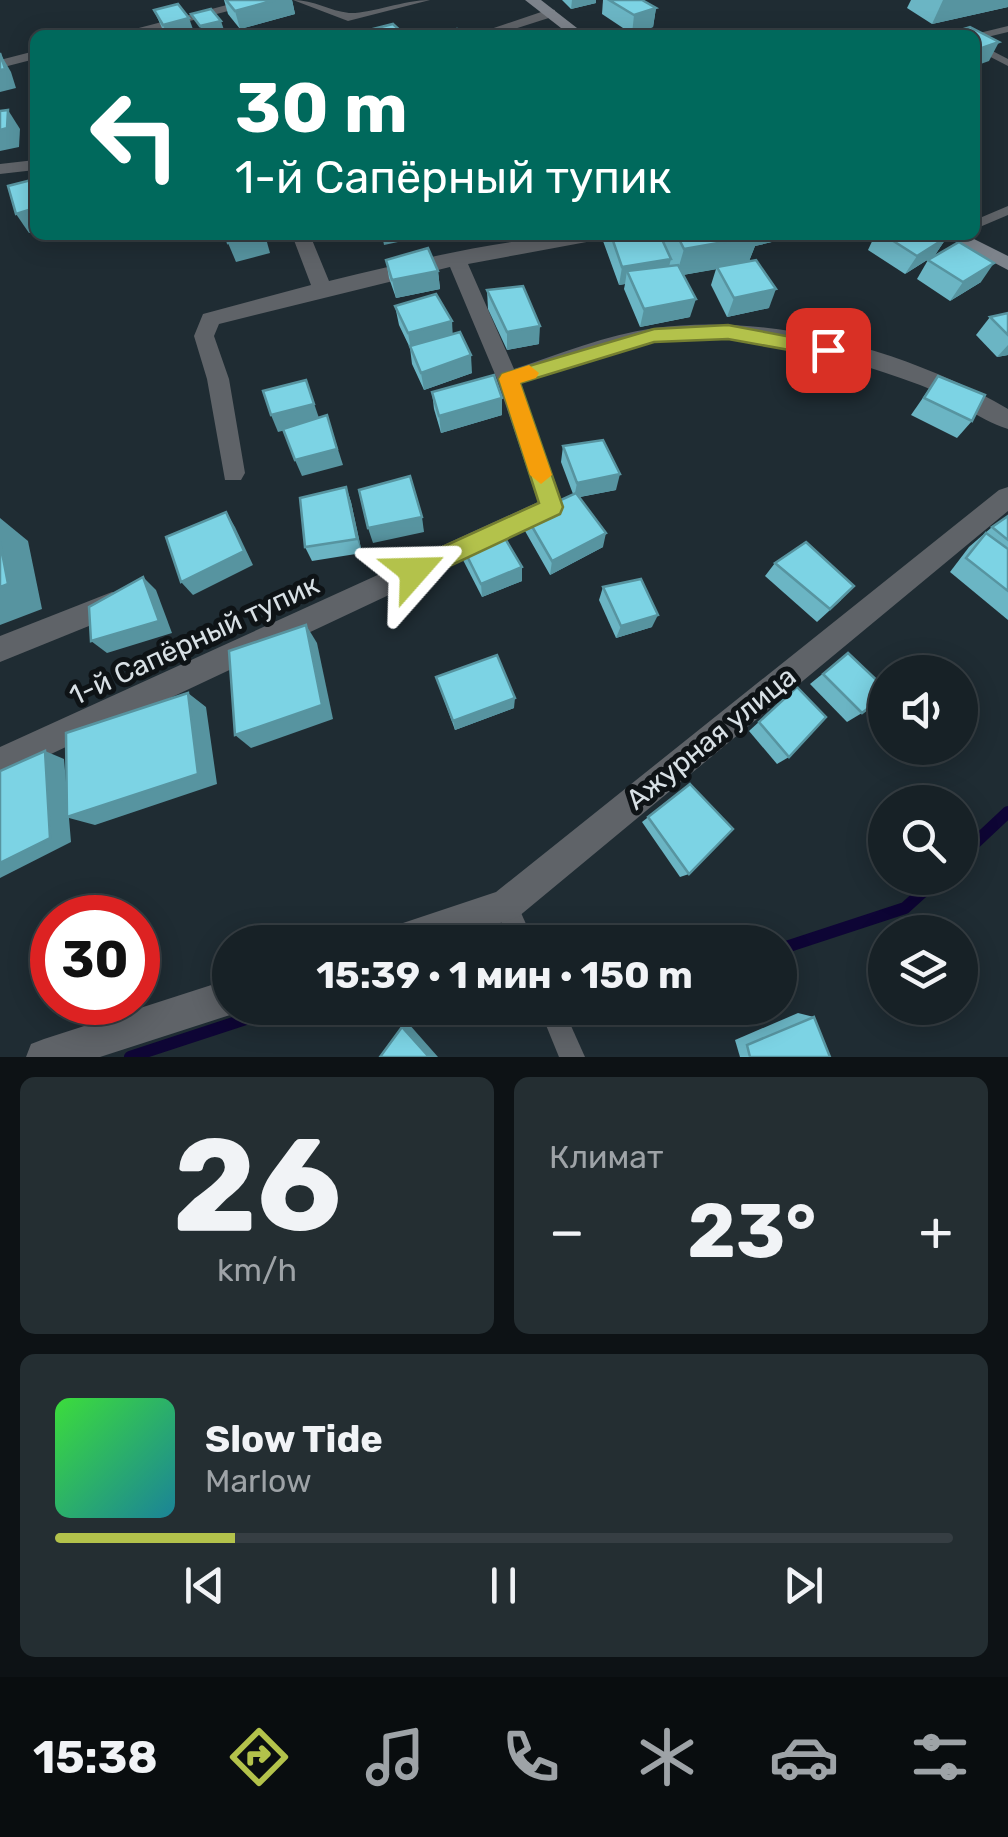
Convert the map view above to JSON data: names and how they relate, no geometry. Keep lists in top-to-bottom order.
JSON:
{
  "streets": {
    "street": ["1-й Сапёрный тупик", "Ажурная улица"]
  },
  "page": {
    "turn": ["30 m", "1-й Сапёрный тупик"],
    "limit": "30",
    "trip": "15:39 · 1 мин · 150 m",
    "tile": [
      ["26", "km/h"],
      "Климат"
    ],
    "heat": ["−", "23°", "+"],
    "song": ["Slow Tide", "Marlow"],
    "tabs": "15:38"
  }
}
